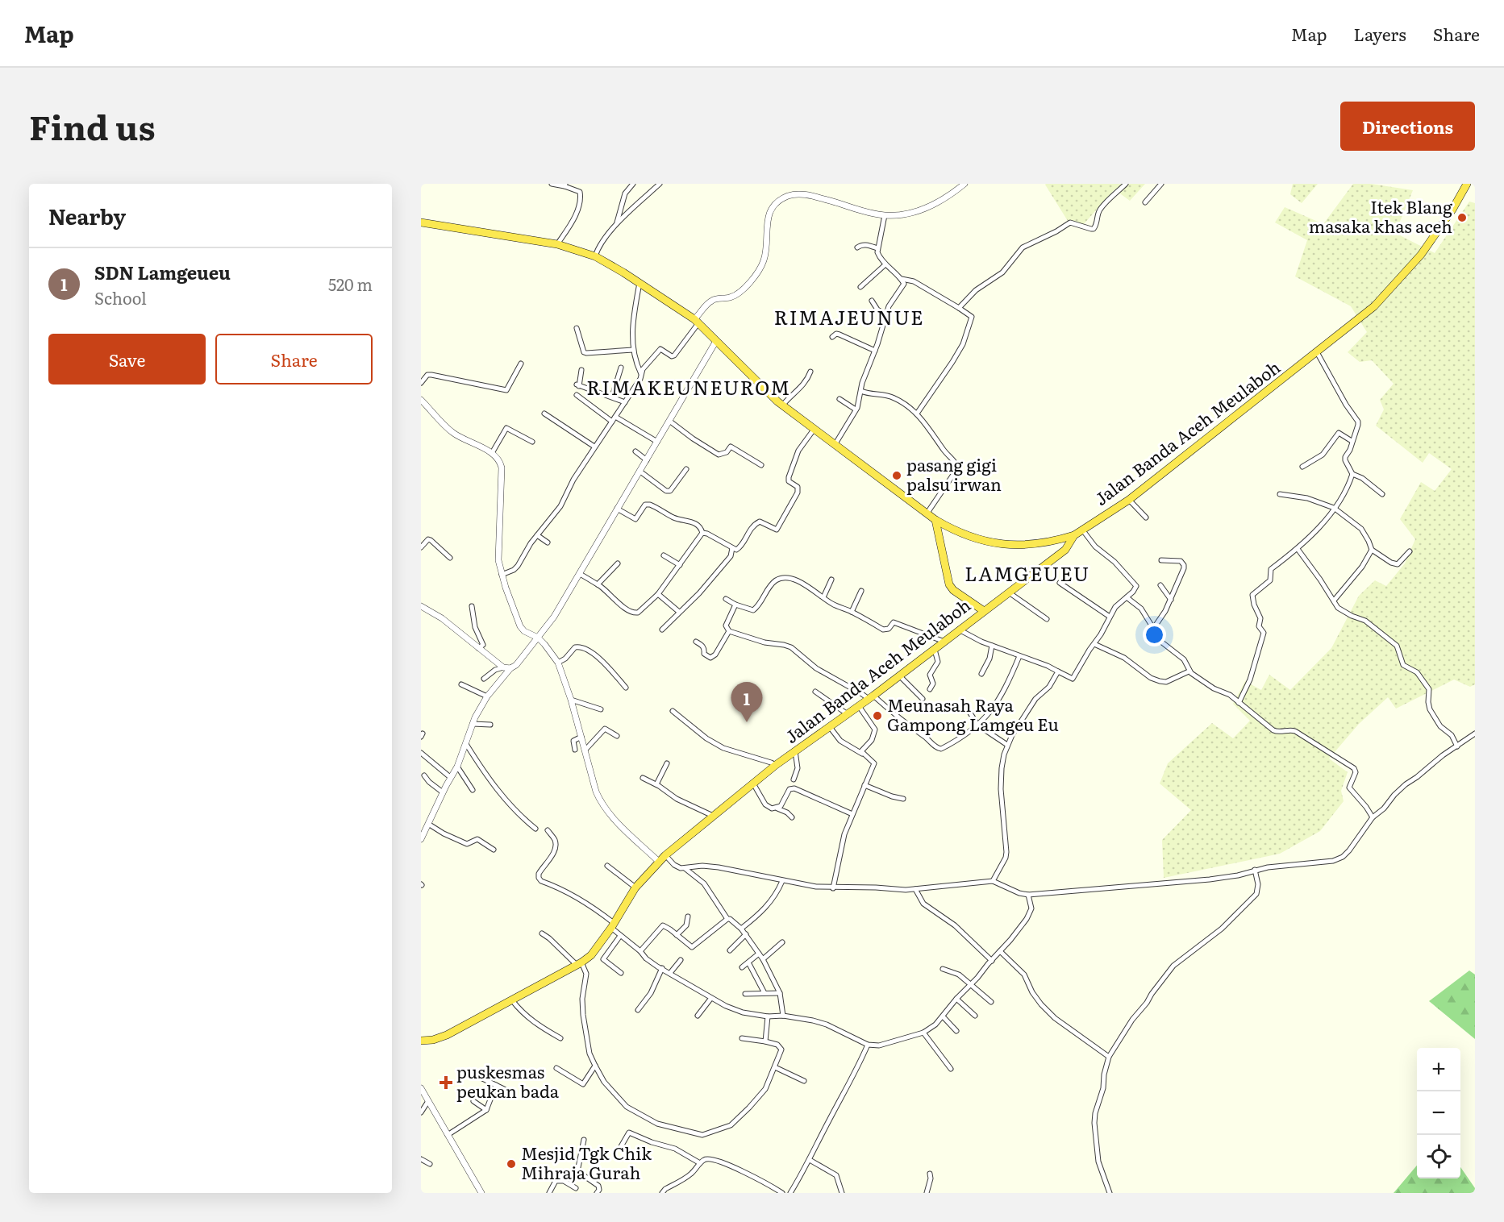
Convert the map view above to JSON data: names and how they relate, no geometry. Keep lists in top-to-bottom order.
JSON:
{
  "streets": {
    "highway": ["Jalan Banda Aceh Meulaboh"]
  },
  "districts": ["RIMAJEUNUE", "RIMAKEUNEUROM", "LAMGEUEU"],
  "places": {
    "other": [
      "Itek Blang masaka khas aceh",
      "pasang gigi palsu irwan",
      "Meunasah Raya Gampong Lamgeu Eu",
      "Mesjid Tgk Chik Mihraja Gurah"
    ],
    "health": ["puskesmas peukan bada"]
  },
  "page": {
    "header": "Map",
    "nav": ["Map", "Layers", "Share"],
    "title": "Find us",
    "buttons": [
      "Directions",
      ["Save", "Share"]
    ],
    "heading": "Nearby",
    "list": [
      {
        "mark": "1",
        "name": "SDN Lamgeueu",
        "note": "School",
        "value": "520 m"
      }
    ],
    "pins": "1",
    "map_buttons": ["+", "−"]
  }
}
